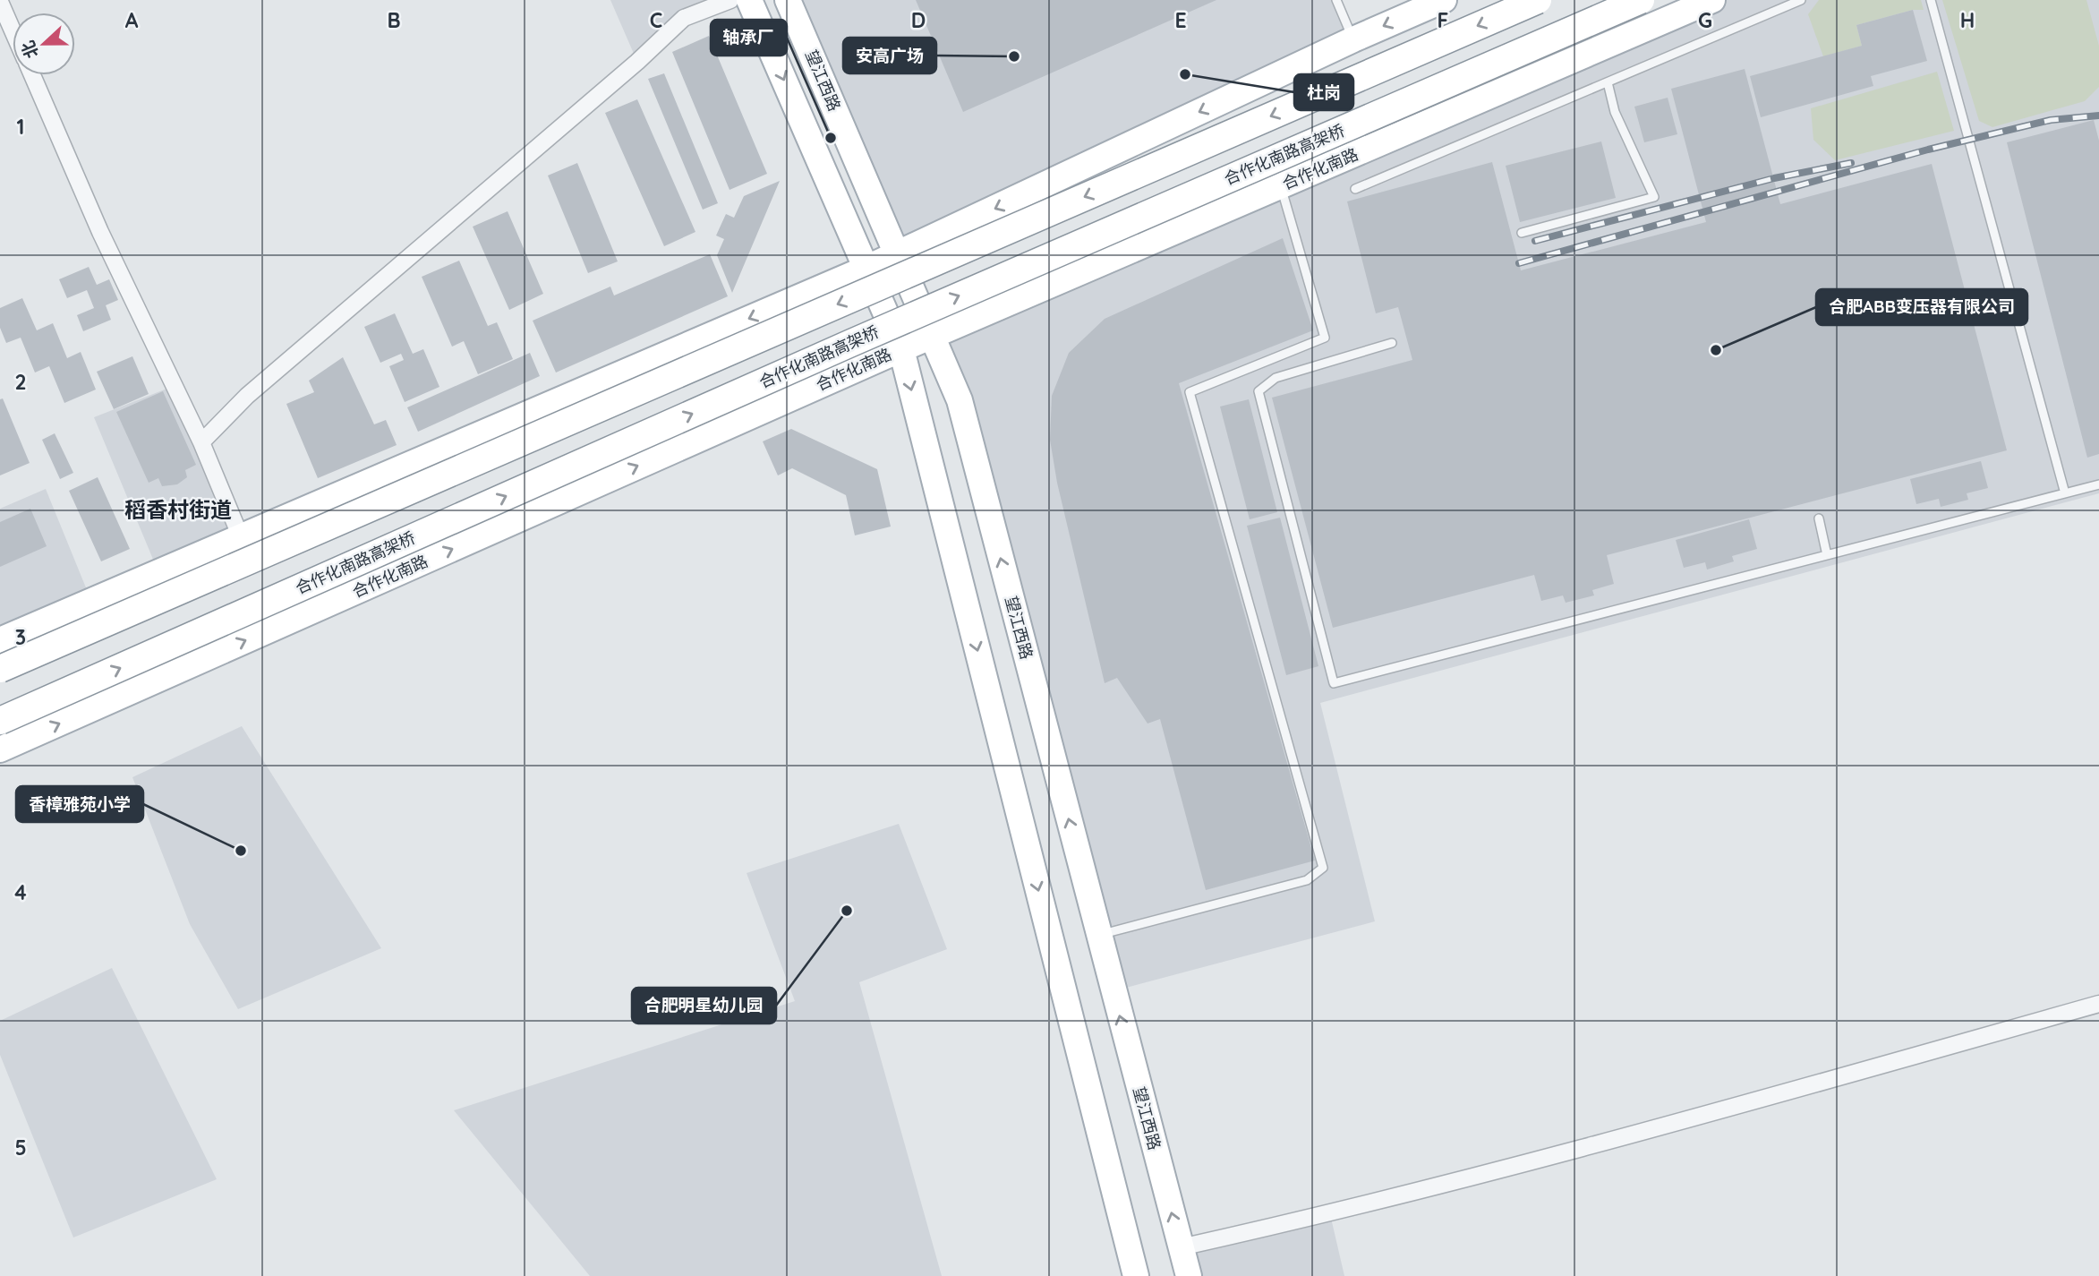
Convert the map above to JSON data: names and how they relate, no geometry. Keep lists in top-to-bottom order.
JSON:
{
  "streets": {
    "highway": ["合作化南路高架桥"],
    "main road": ["望江西路", "合作化南路"]
  },
  "crossings": [
    ["望江西路", "合作化南路"]
  ],
  "districts": ["稻香村街道"],
  "places": [
    "安高广场",
    "杜岗",
    "轴承厂",
    "合肥ABB变压器有限公司",
    "香樟雅苑小学",
    "合肥明星幼儿园"
  ],
  "north": "left",
  "grid": {
    "columns": [
      "A",
      "B",
      "C",
      "D",
      "E",
      "F",
      "G",
      "H"
    ],
    "rows": [
      "1",
      "2",
      "3",
      "4",
      "5"
    ]
  }
}
